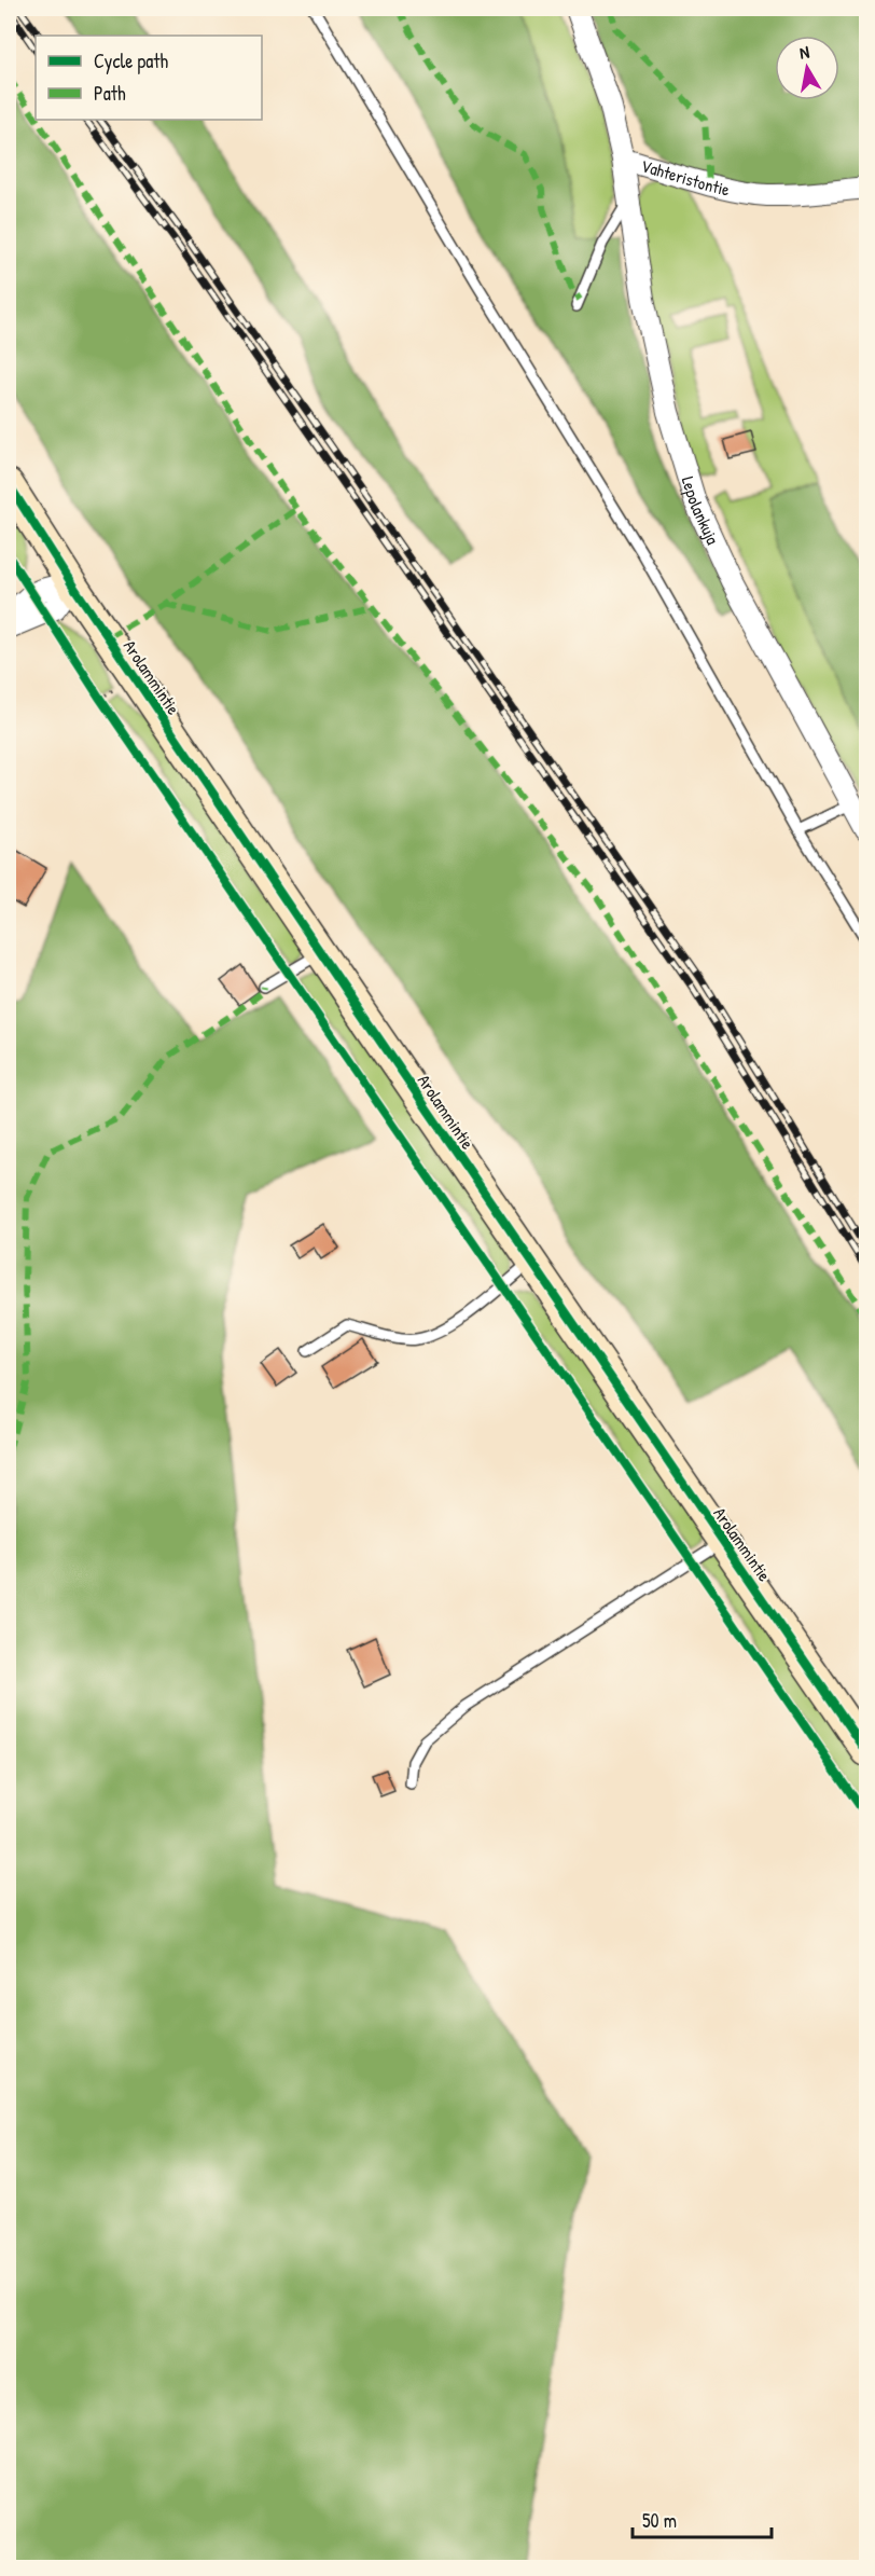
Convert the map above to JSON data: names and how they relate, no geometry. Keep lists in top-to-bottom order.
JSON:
{
  "streets": {
    "street": ["Vahteristontie", "Lepolankuja", "Arolammintie"]
  },
  "crossings": [
    ["Vahteristontie", "Lepolankuja"]
  ],
  "legend": ["Cycle path", "Path"],
  "scale_bar": "50 m",
  "north": "top"
}
